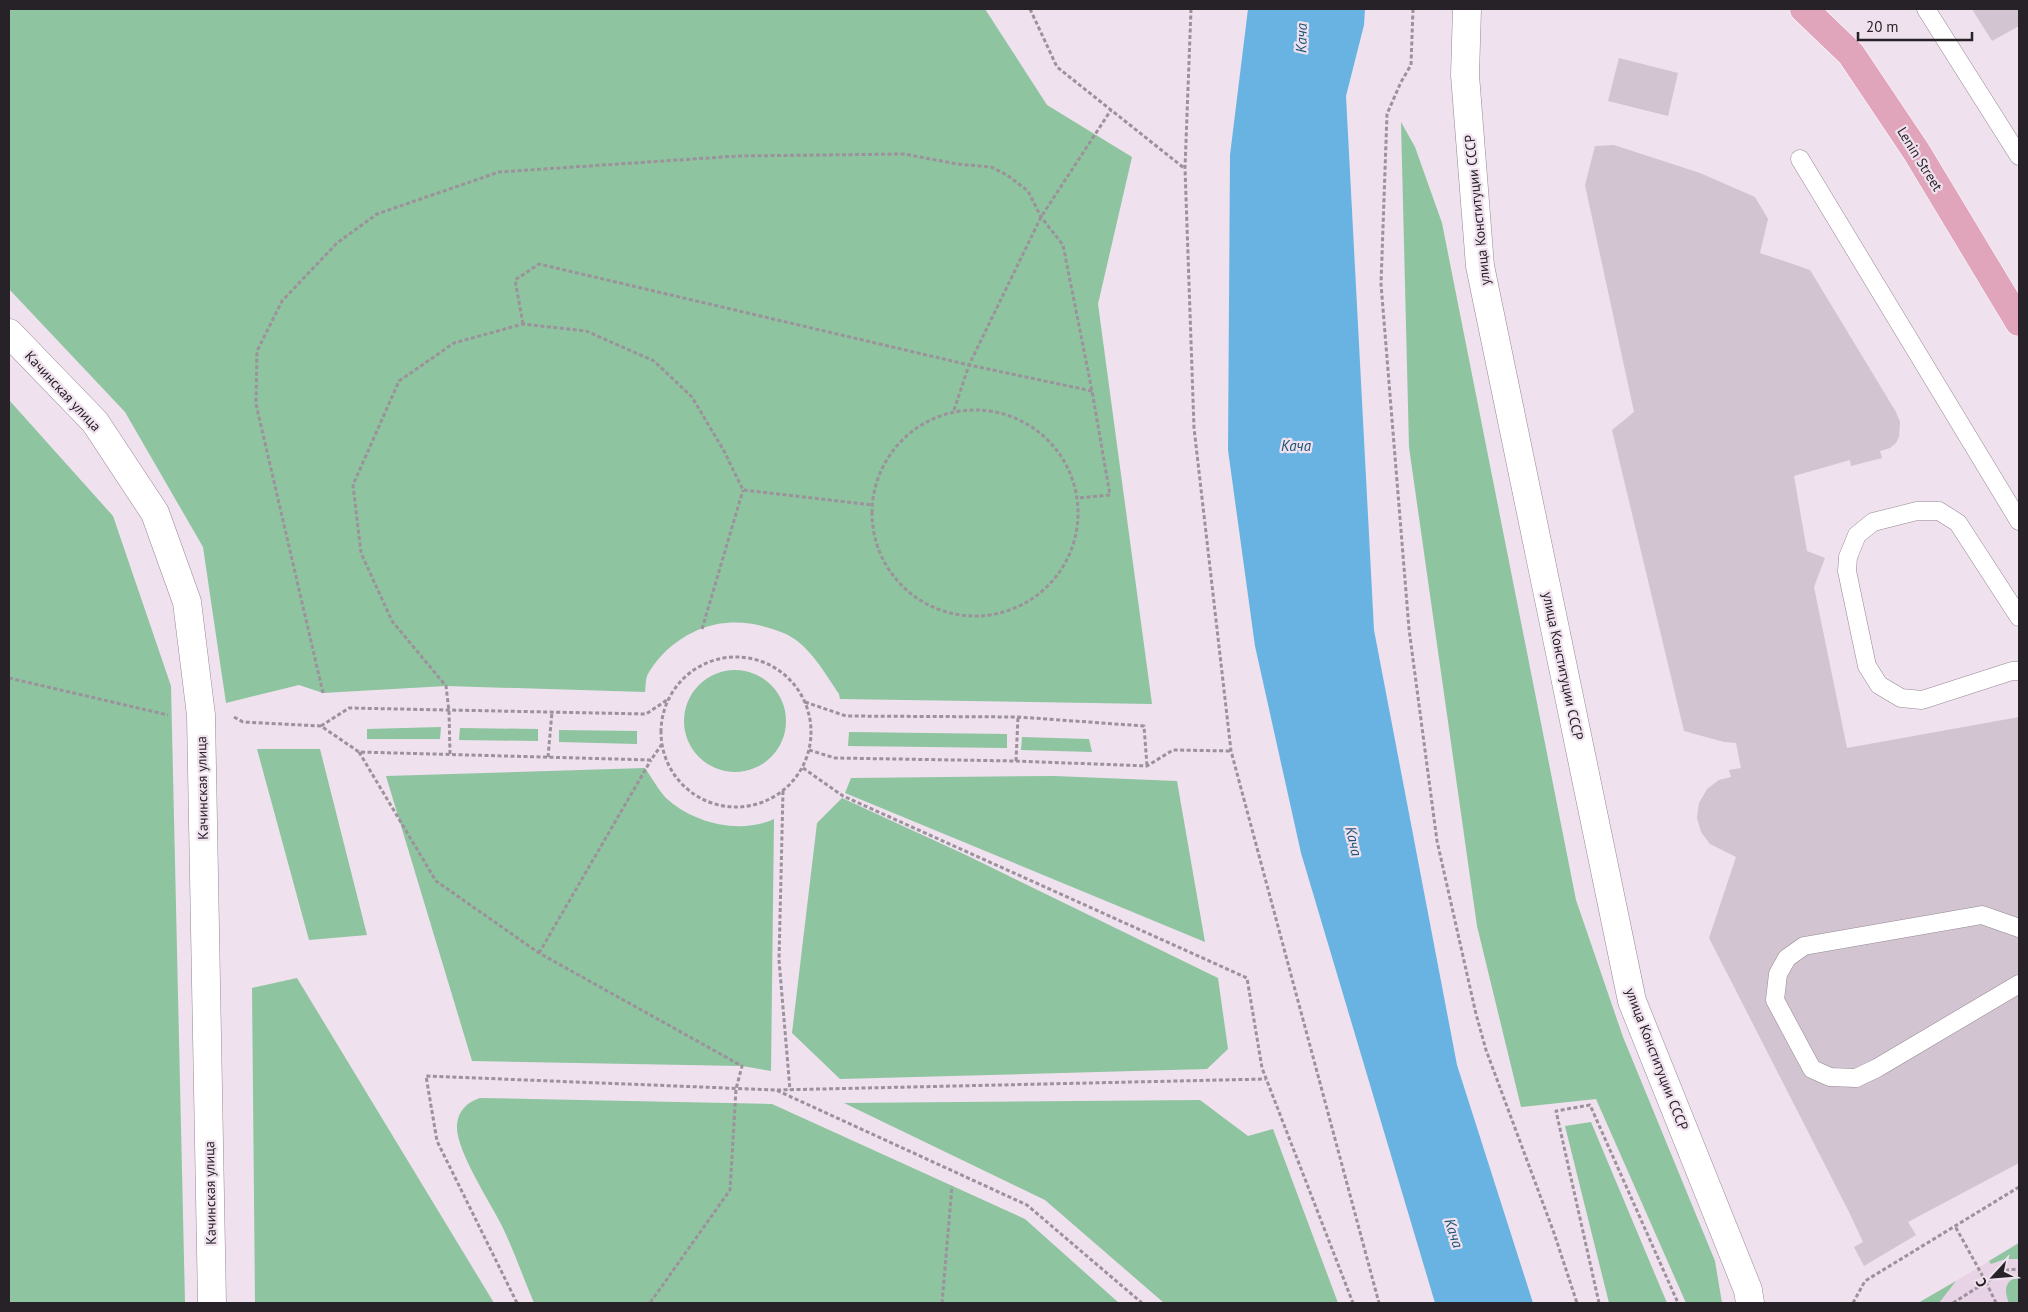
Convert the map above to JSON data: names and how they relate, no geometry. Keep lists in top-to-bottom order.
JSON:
{
  "streets": {
    "main road": ["Lenin Street"],
    "street": ["улица Конституции СССР", "Качинская улица"]
  },
  "water": ["Кача"],
  "scale_bar": "20 m",
  "north": "bottom left"
}
